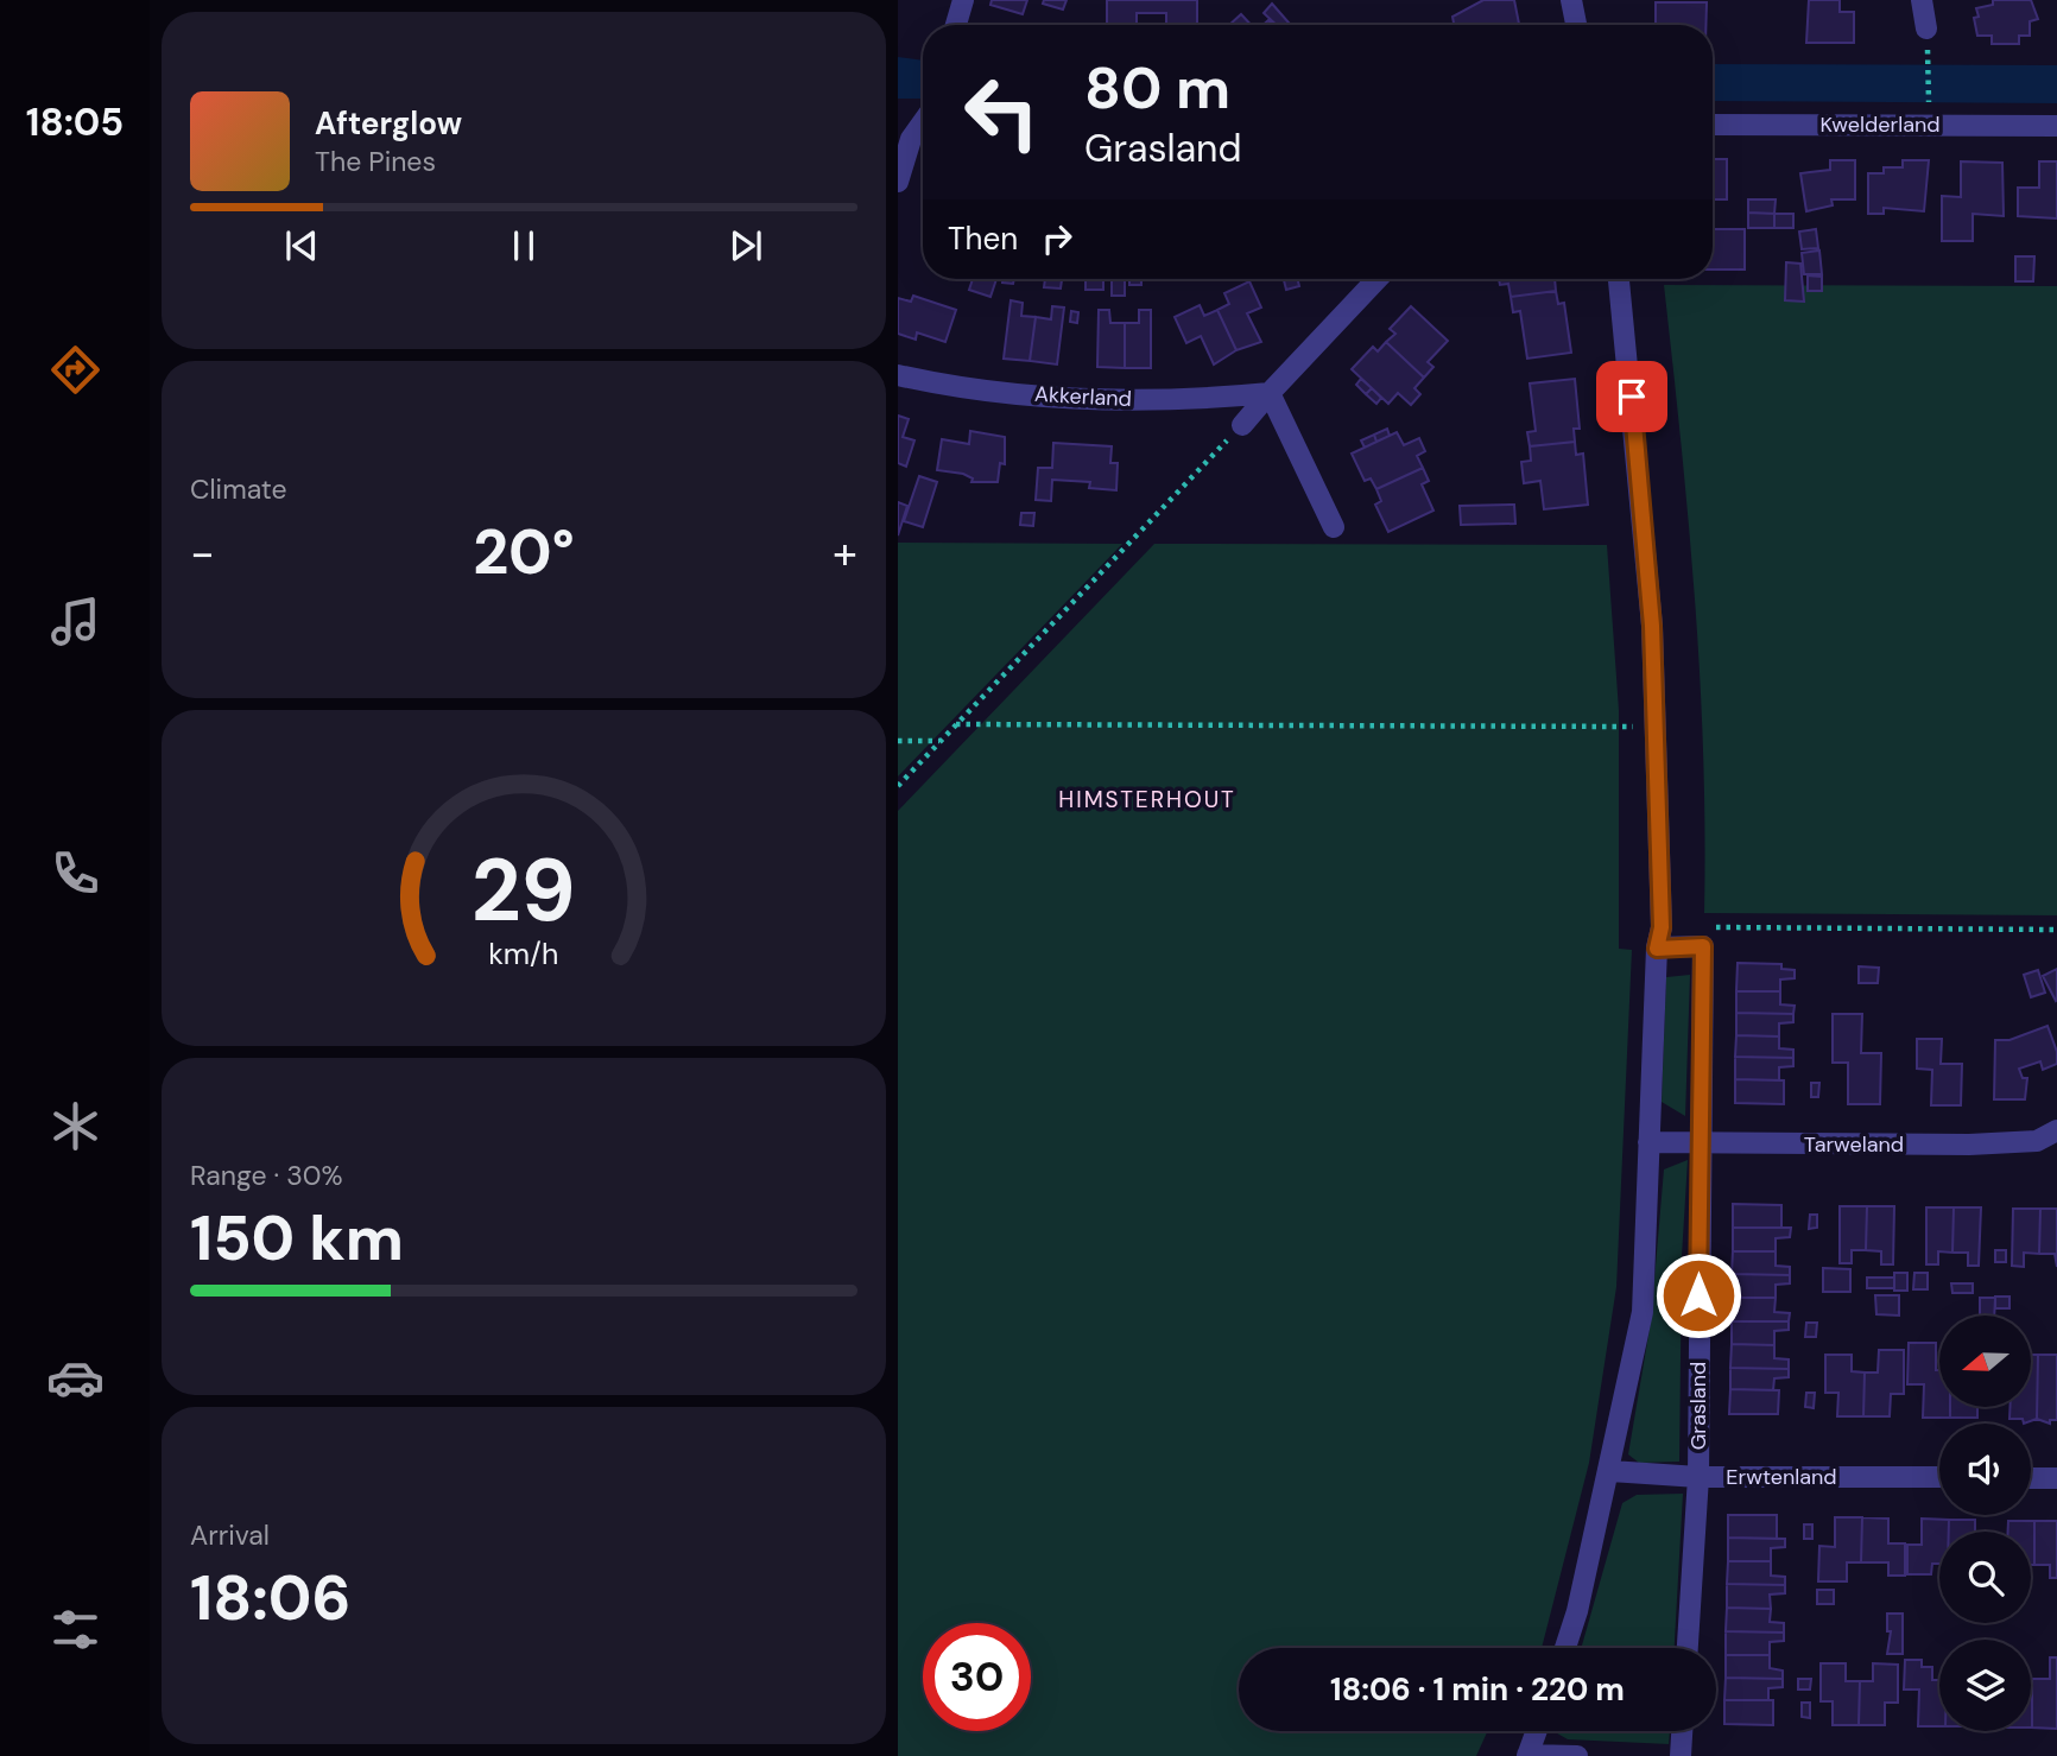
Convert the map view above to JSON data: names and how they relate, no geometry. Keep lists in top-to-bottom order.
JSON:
{
  "streets": {
    "street": [
      "Kwelderland",
      "Akkerland",
      "Tarweland",
      "Grasland",
      "Erwtenland"
    ]
  },
  "crossings": [
    ["Tarweland", "Grasland"],
    ["Grasland", "Erwtenland"]
  ],
  "districts": ["HIMSTERHOUT"],
  "north": "left",
  "page": {
    "tabs": "18:05",
    "turn": ["80 m", "Grasland"],
    "song": ["Afterglow", "The Pines"],
    "then": "Then",
    "tile": [
      "Climate",
      ["Range · 30%", "150 km"],
      ["Arrival", "18:06"]
    ],
    "heat": ["−", "20°", "+"],
    "limit": "30",
    "trip": "18:06 · 1 min · 220 m",
    "gauge": ["29", "km/h"]
  }
}
